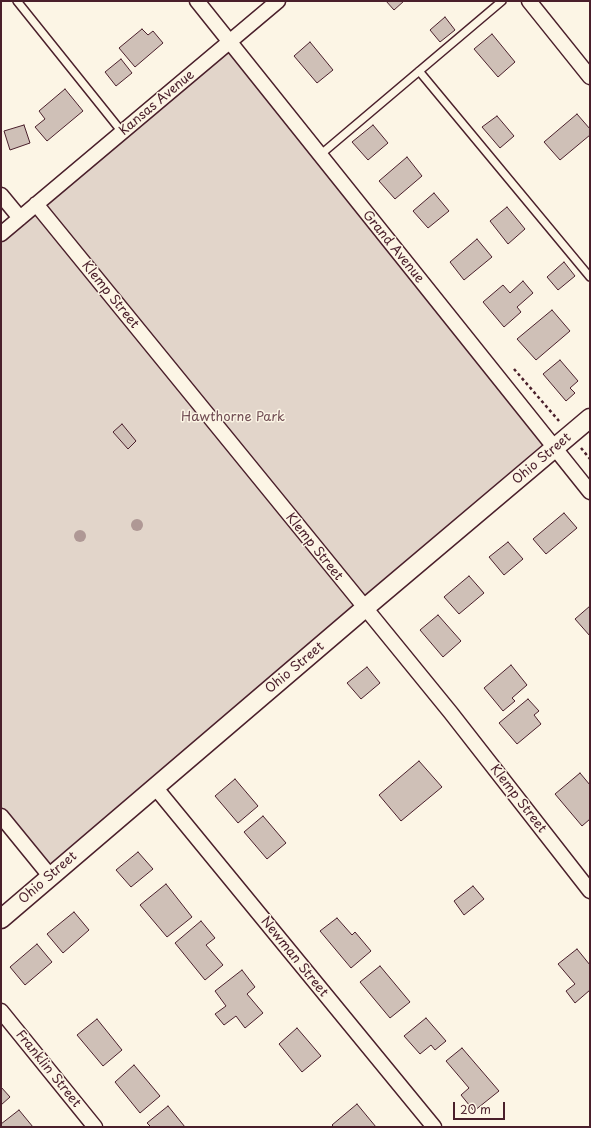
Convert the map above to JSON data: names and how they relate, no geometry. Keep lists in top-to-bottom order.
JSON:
{
  "streets": {
    "street": [
      "Kansas Avenue",
      "Grand Avenue",
      "Klemp Street",
      "Ohio Street",
      "Newman Street",
      "Franklin Street"
    ]
  },
  "crossings": [
    ["Kansas Avenue", "Grand Avenue"],
    ["Kansas Avenue", "Klemp Street"],
    ["Grand Avenue", "Ohio Street"],
    ["Klemp Street", "Ohio Street"],
    ["Ohio Street", "Newman Street"]
  ],
  "parks": ["Hawthorne Park"],
  "scale_bar": "20 m"
}
